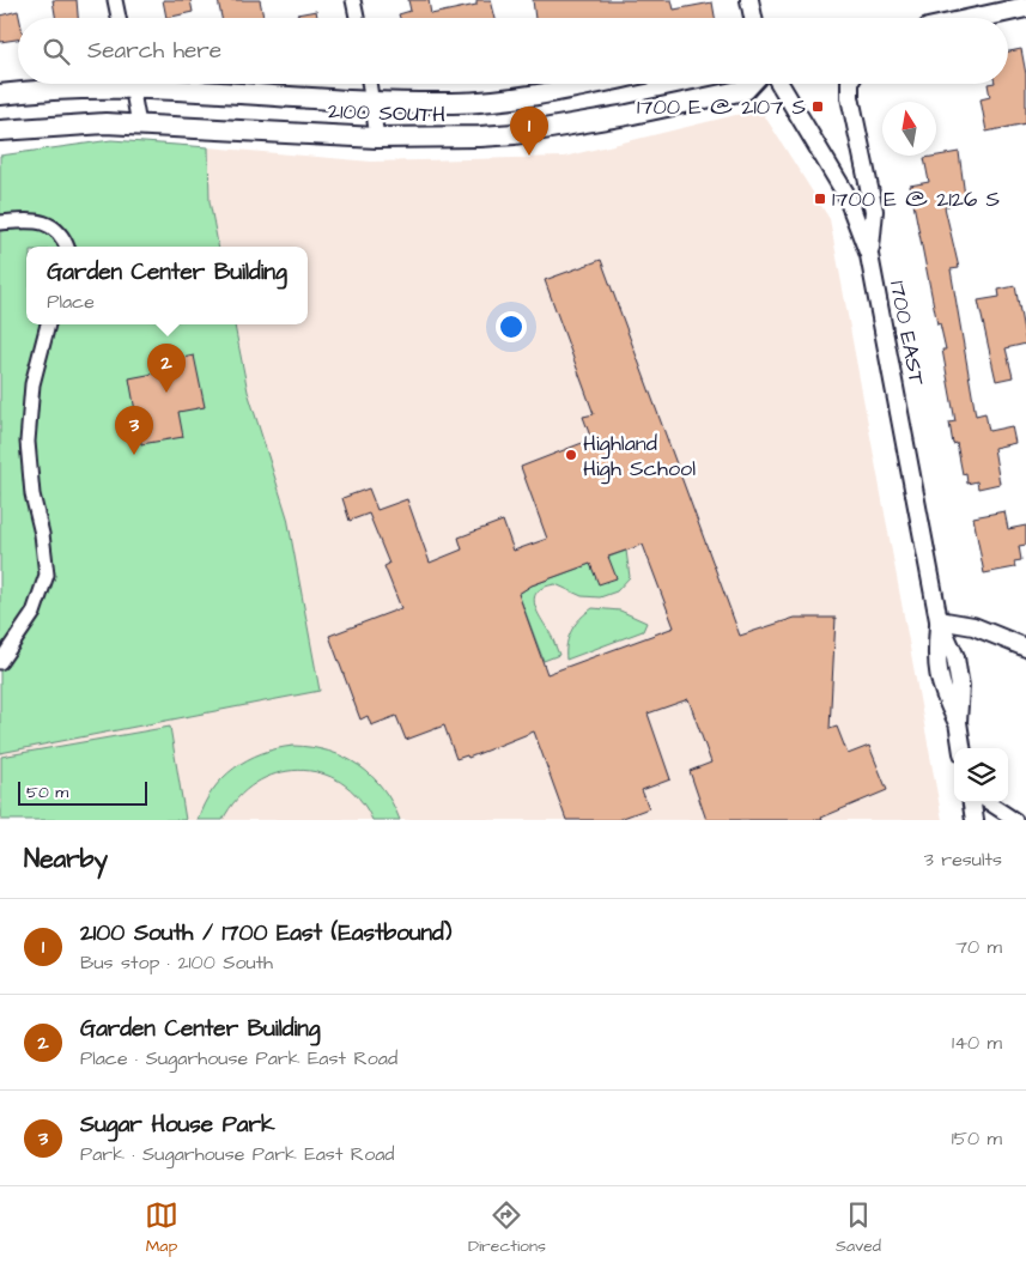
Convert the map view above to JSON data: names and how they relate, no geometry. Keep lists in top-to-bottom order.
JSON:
{
  "streets": {
    "main road": ["2100 SOUTH"],
    "street": ["1700 EAST"]
  },
  "places": {
    "transit": ["1700 E @ 2107 S", "1700 E @ 2126 S"],
    "other": ["Highland High School"]
  },
  "scale_bar": "50 m",
  "north": "top",
  "page": {
    "search": "Search here",
    "pins": ["1", "2", "3"],
    "popup": ["Garden Center Building", "Place"],
    "scale": "50 m",
    "heading": ["Nearby", "3 results"],
    "list": [
      {
        "mark": "1",
        "name": "2100 South / 1700 East (Eastbound)",
        "note": "Bus stop · 2100 South",
        "value": "70 m"
      },
      {
        "mark": "2",
        "name": "Garden Center Building",
        "note": "Place · Sugarhouse Park East Road",
        "value": "140 m"
      },
      {
        "mark": "3",
        "name": "Sugar House Park",
        "note": "Park · Sugarhouse Park East Road",
        "value": "150 m"
      }
    ],
    "nav": ["Map", "Directions", "Saved"]
  }
}
